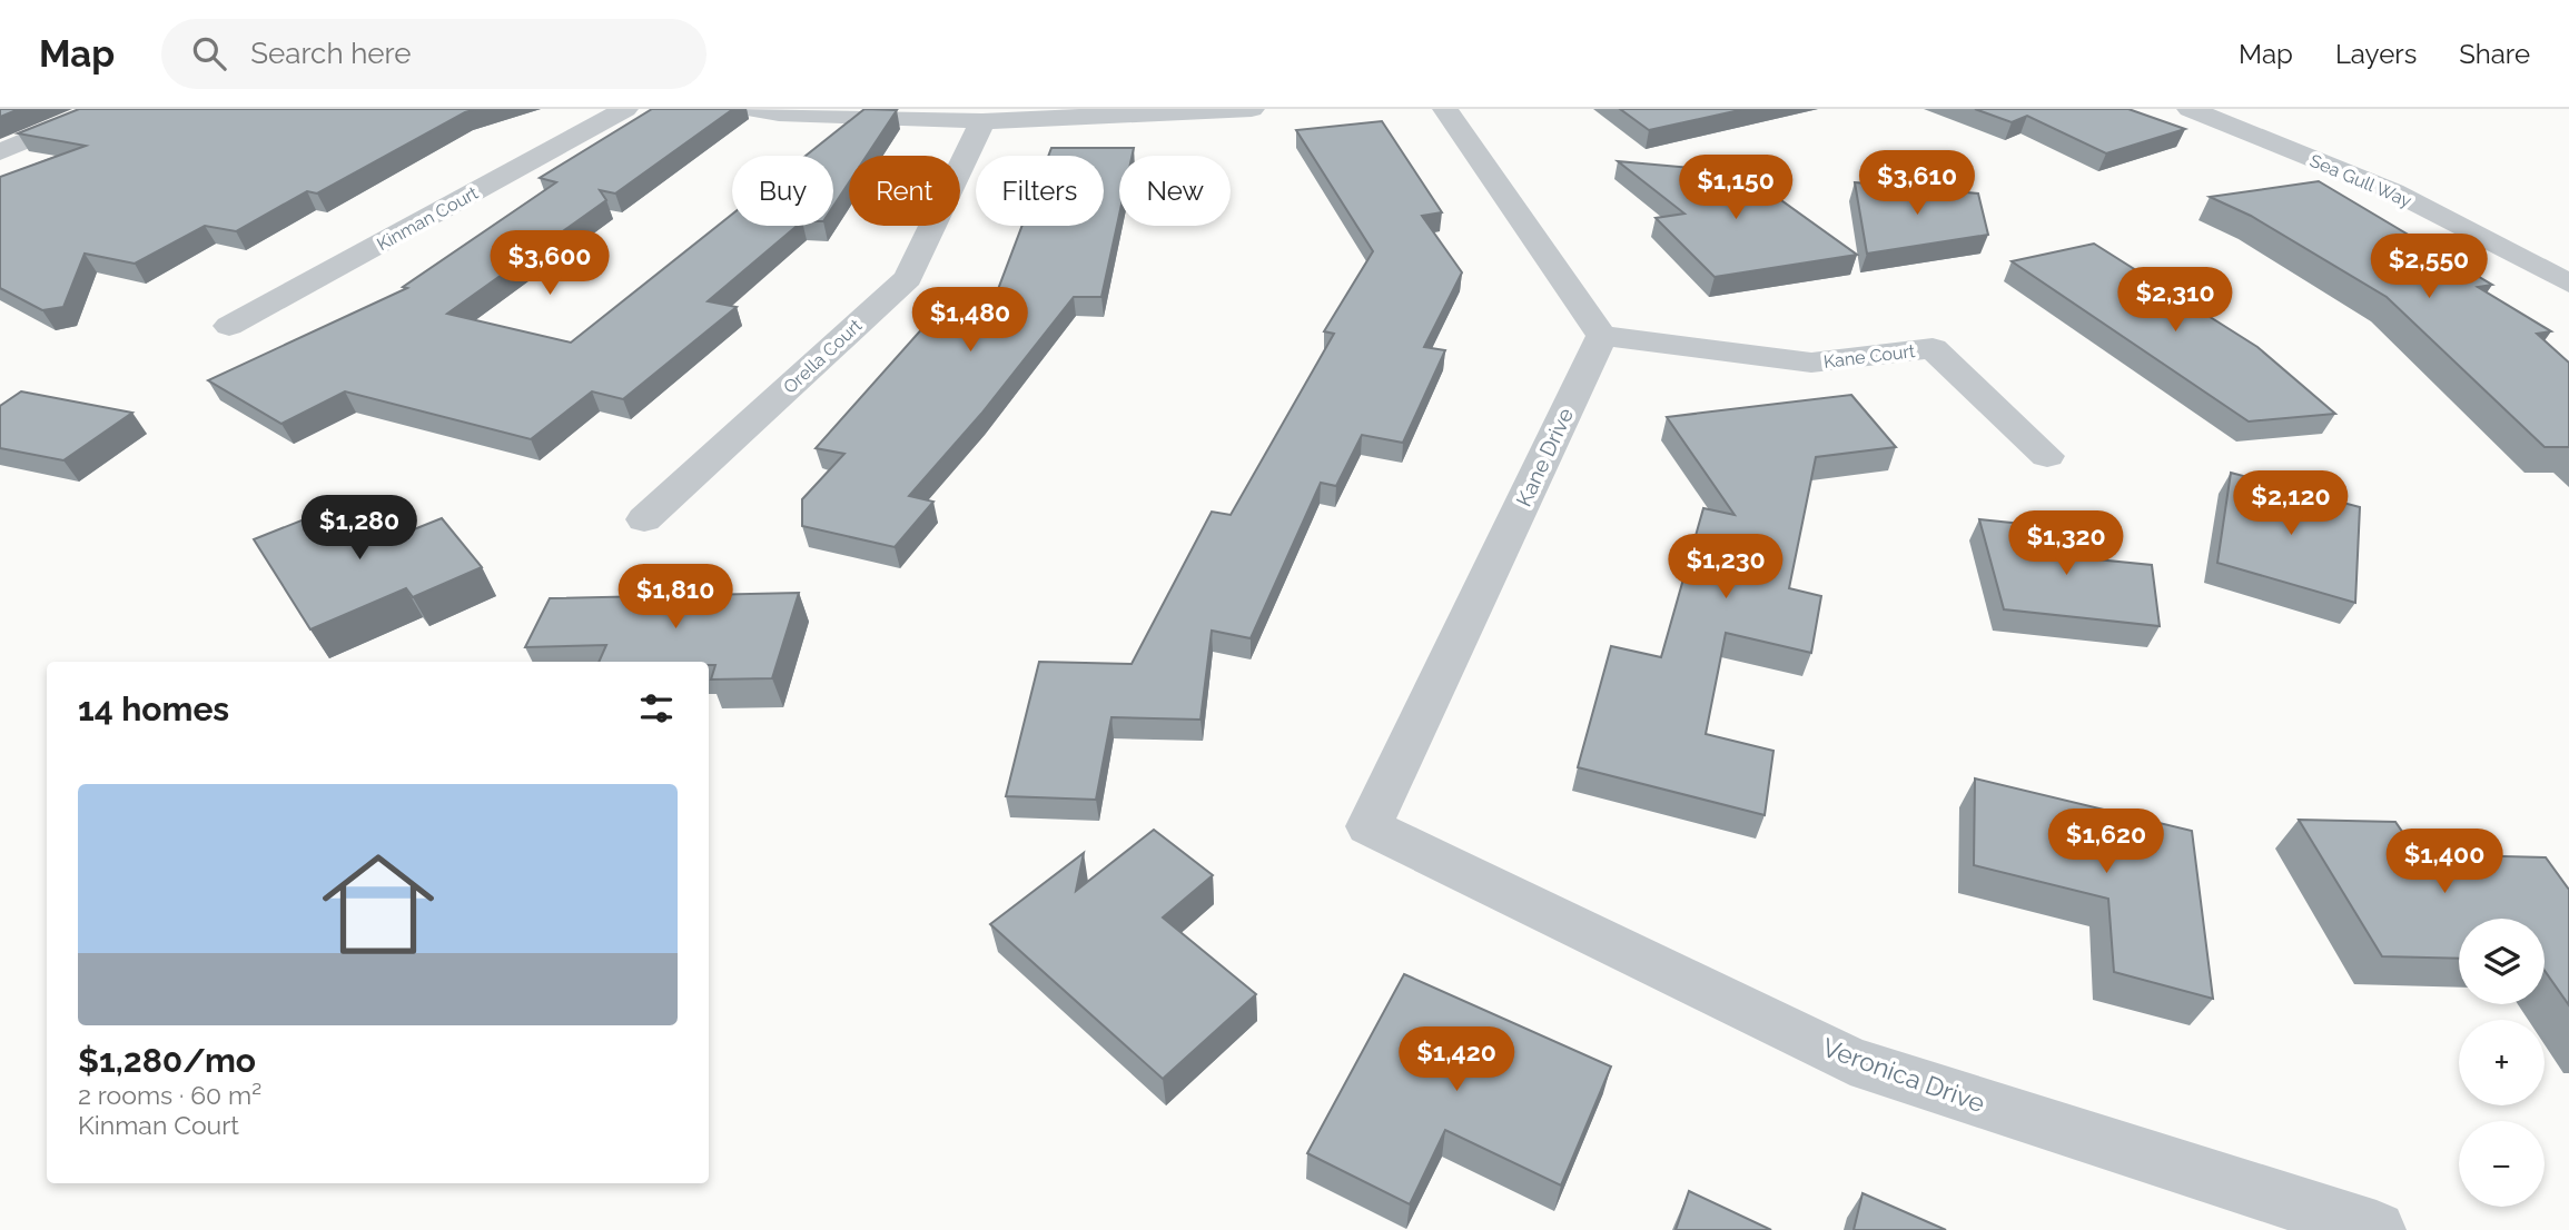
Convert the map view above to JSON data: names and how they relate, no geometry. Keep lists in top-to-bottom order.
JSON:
{
  "streets": {
    "street": [
      "Sea Gull Way",
      "Kinman Court",
      "Orella Court",
      "Kane Court",
      "Kane Drive",
      "Veronica Drive"
    ]
  },
  "crossings": [
    ["Kane Court", "Kane Drive"],
    ["Kane Drive", "Veronica Drive"]
  ],
  "page": {
    "header": "Map",
    "search": "Search here",
    "nav": ["Map", "Layers", "Share"],
    "price": [
      "$3,610",
      "$1,150",
      "$3,600",
      "$2,550",
      "$2,310",
      "$1,480",
      "$2,120",
      "$1,280",
      "$1,320",
      "$1,230",
      "$1,810",
      "$1,620",
      "$1,400",
      "$1,420"
    ],
    "chip": [
      "Buy",
      "Rent",
      "Filters",
      "New"
    ],
    "heading": "14 homes",
    "list": [
      {
        "name": "$1,280/mo",
        "note": "2 rooms · 60 m² · Kinman Court"
      }
    ],
    "map_buttons": ["+", "−"]
  }
}
